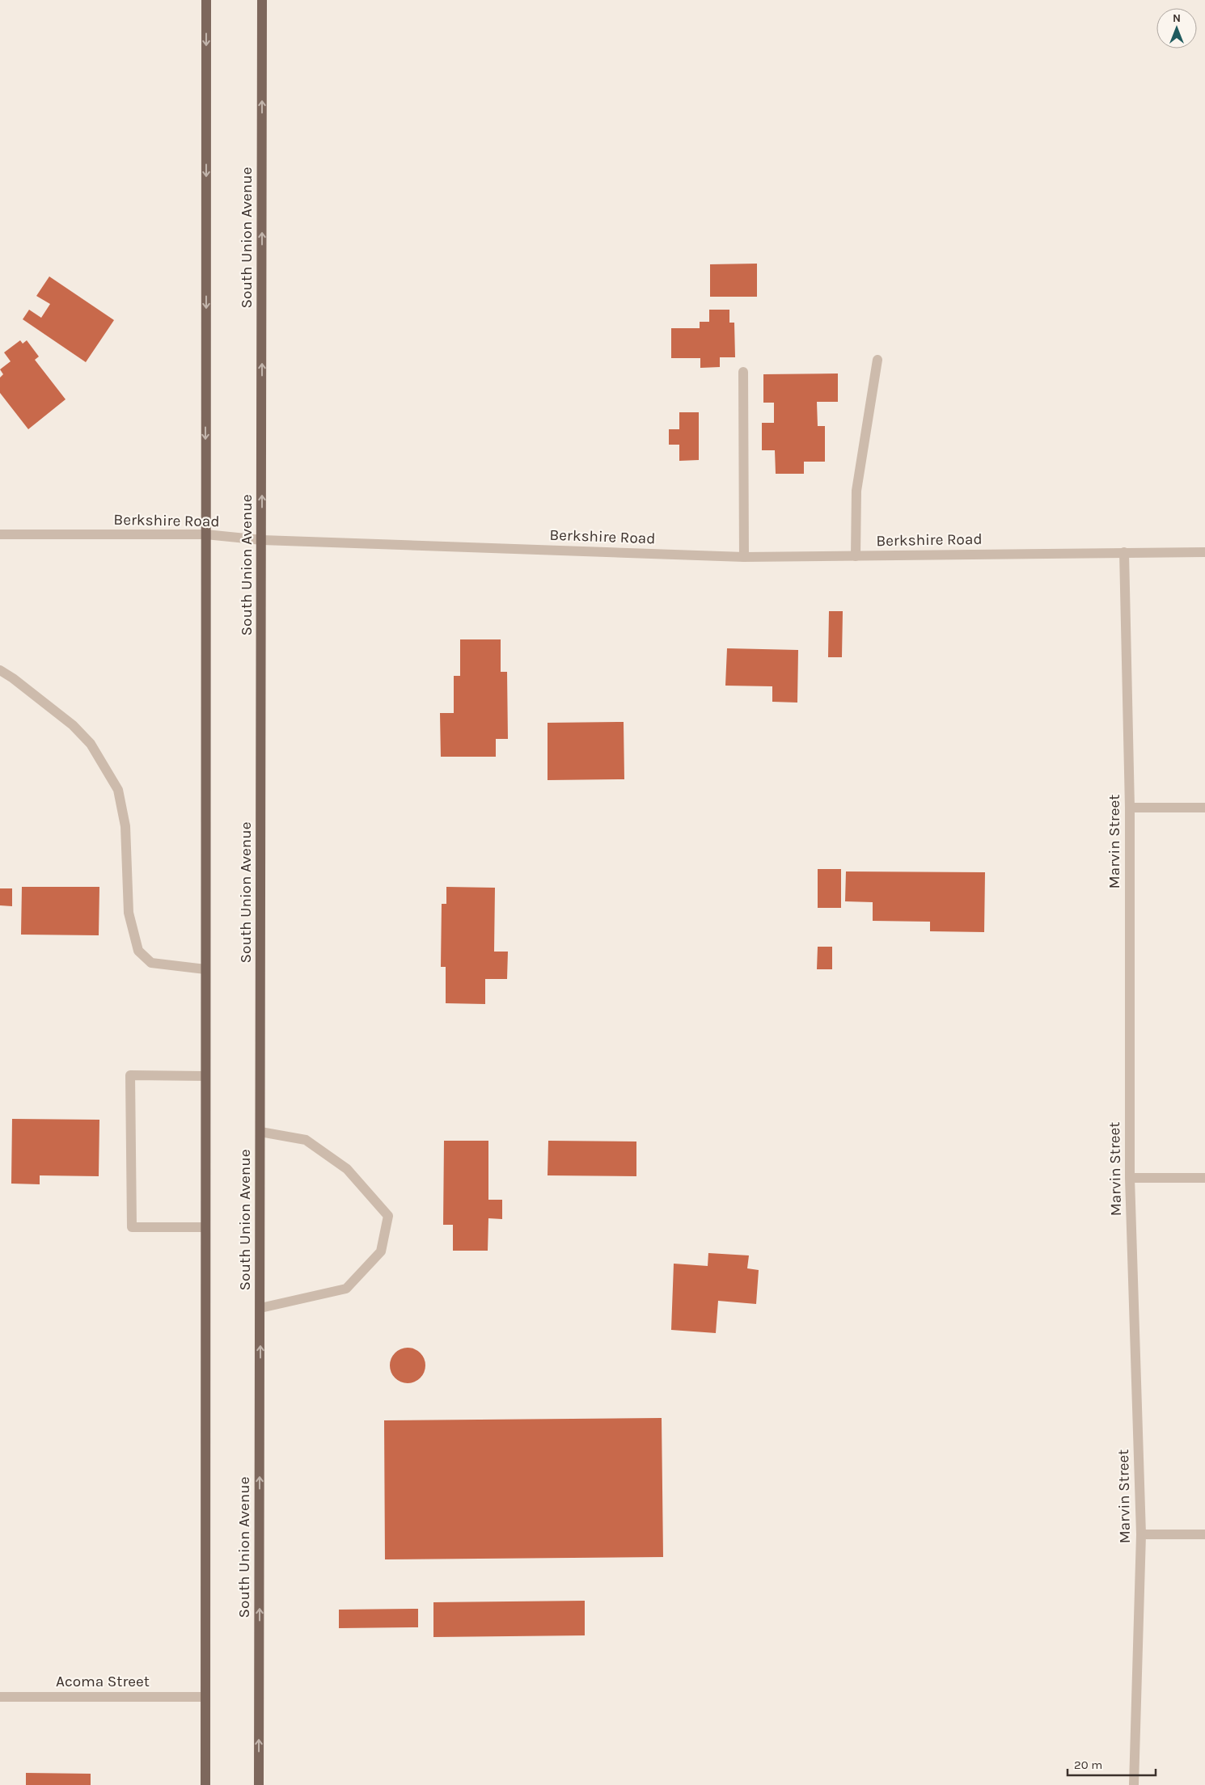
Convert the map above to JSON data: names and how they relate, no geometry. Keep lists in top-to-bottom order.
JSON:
{
  "streets": {
    "main road": ["South Union Avenue"],
    "street": ["Berkshire Road", "Marvin Street", "Acoma Street"]
  },
  "crossings": [
    ["South Union Avenue", "Berkshire Road"],
    ["Berkshire Road", "Marvin Street"]
  ],
  "scale_bar": "20 m",
  "north": "top"
}
